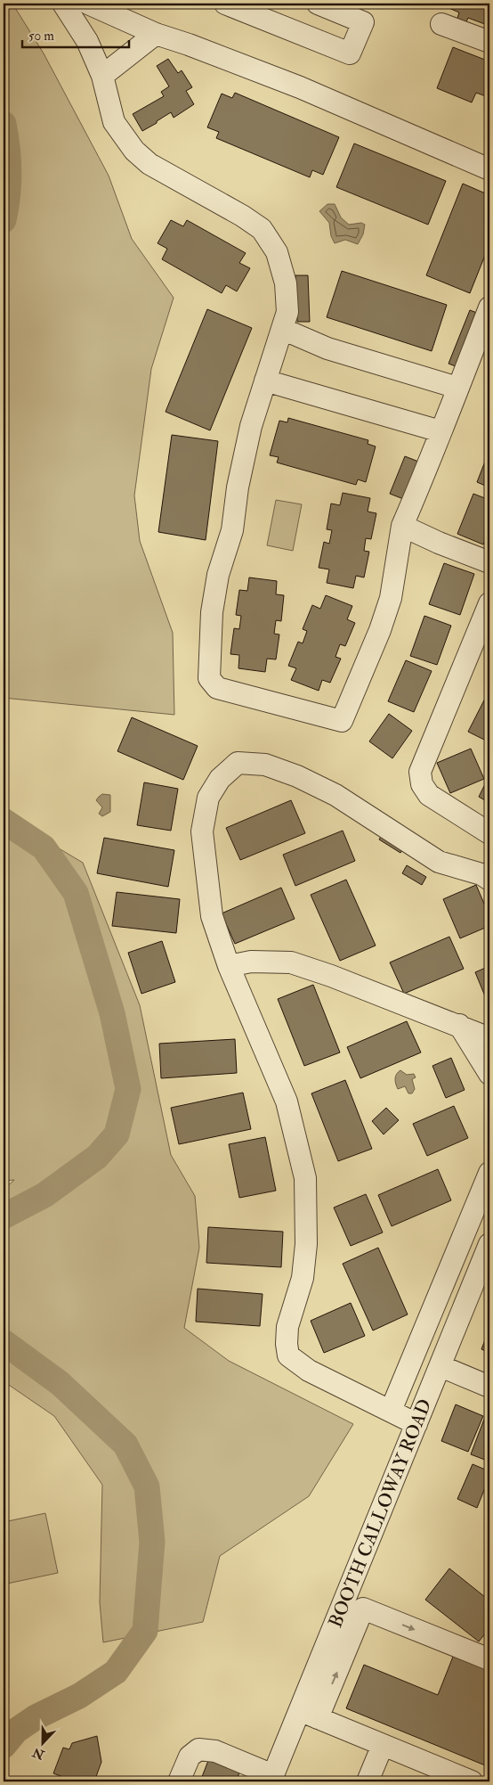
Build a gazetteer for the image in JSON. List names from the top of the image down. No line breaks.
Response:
{"streets":{"street":["BOOTH CALLOWAY ROAD"]},"scale_bar":"50 m","north":"bottom"}
